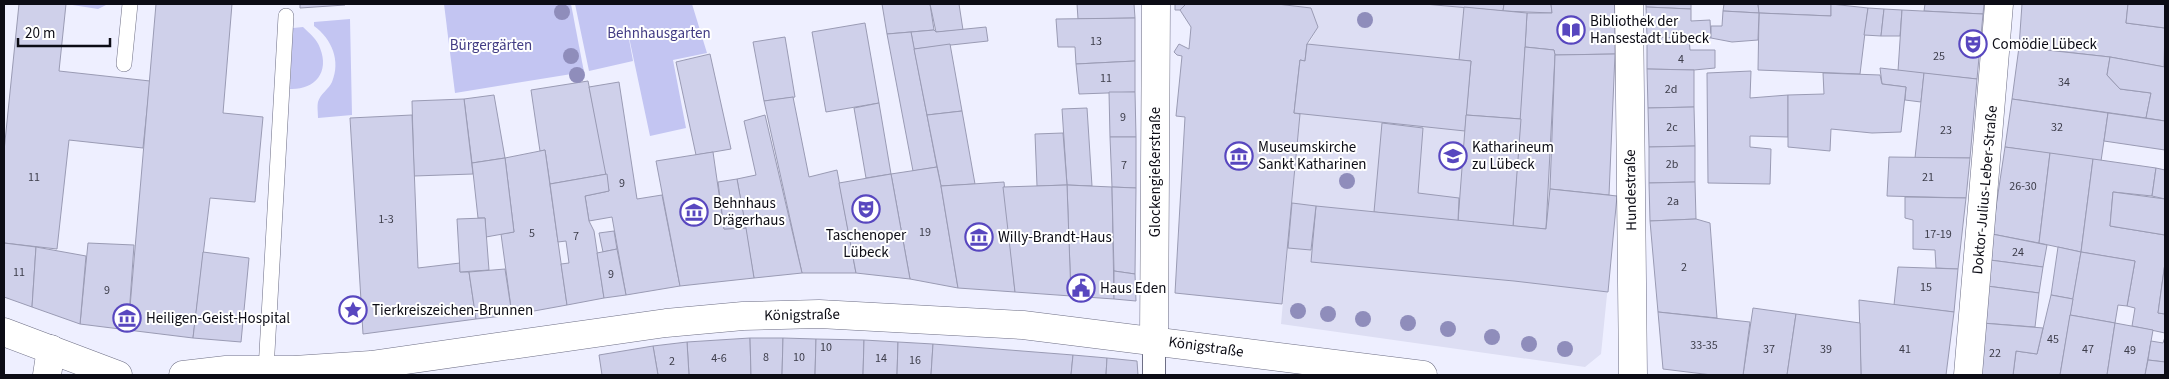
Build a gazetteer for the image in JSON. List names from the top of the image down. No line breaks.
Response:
{"streets":{"street":["Glockengießerstraße","Hundestraße","Doktor-Julius-Leber-Straße","Königstraße"]},"crossings":[["Glockengießerstraße","Königstraße"]],"parks":["Behnhausgarten","Bürgergärten"],"places":{"library":["Bibliothek der Hansestadt Lübeck"],"theatre":["Comödie Lübeck","Taschenoper Lübeck"],"museum":["Museumskirche Sankt Katharinen","Behnhaus Drägerhaus","Willy-Brandt-Haus","Heiligen-Geist-Hospital"],"school or university":["Katharineum zu Lübeck"],"public building":["Haus Eden"],"place":["Tierkreiszeichen-Brunnen"]},"house_numbers":["13","25","4","11","34","2d","9","2c","32","23","2b","7","11","21","9","26-30","2a","1-3","19","5","17-19","7","24","2","11","9","15","9","45","33-35","10","37","39","41","47","49","22","8","10","4-6","14","16","2"],"scale_bar":"20 m"}
